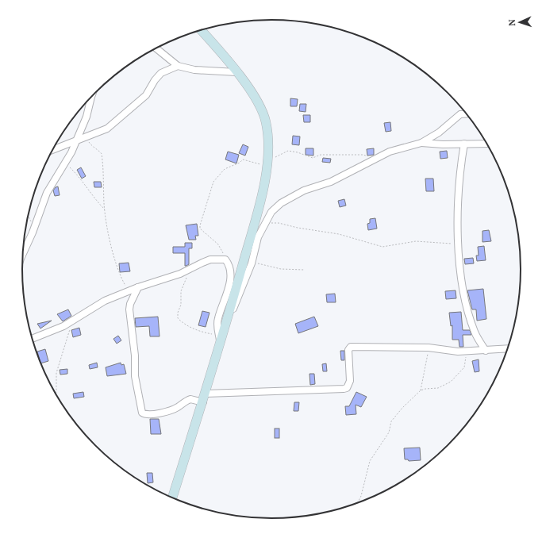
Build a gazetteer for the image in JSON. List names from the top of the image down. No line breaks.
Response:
{"north":"left"}
